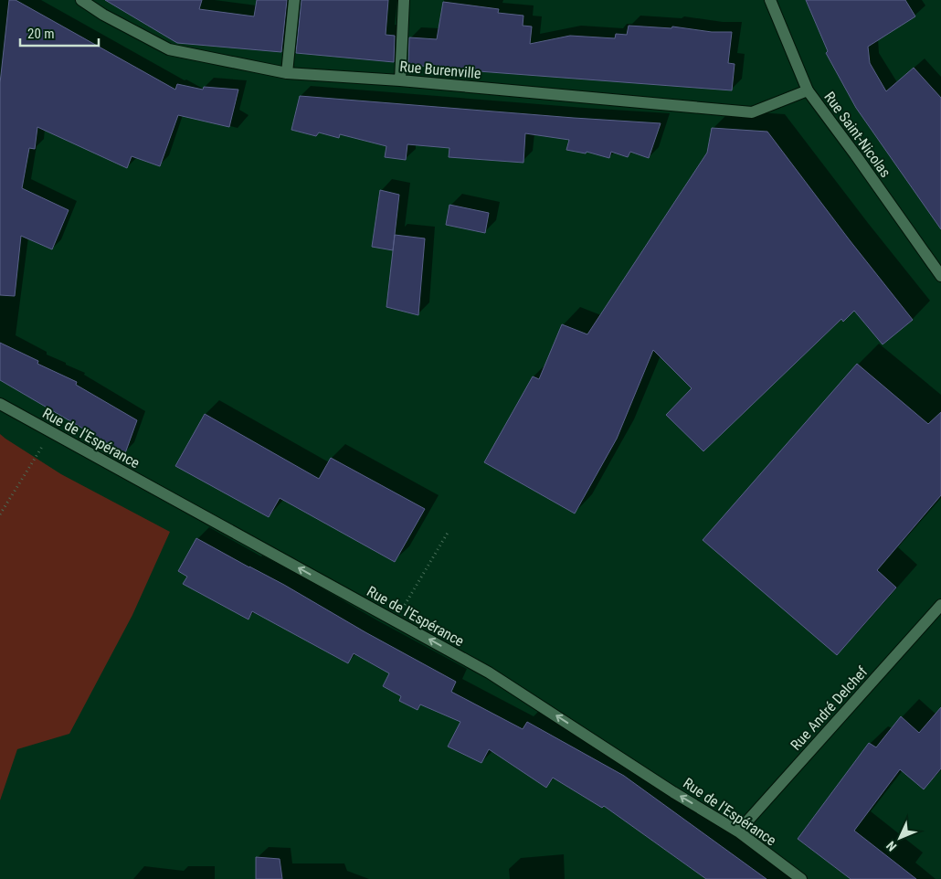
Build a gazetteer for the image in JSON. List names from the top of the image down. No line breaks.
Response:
{"streets":{"street":["Rue Burenville","Rue Saint-Nicolas","Rue de l'Espérance","Rue André Delchef"]},"crossings":[["Rue Burenville","Rue Saint-Nicolas"],["Rue de l'Espérance","Rue André Delchef"]],"one_way":["Rue de l'Espérance"],"scale_bar":"20 m","north":"bottom left"}
